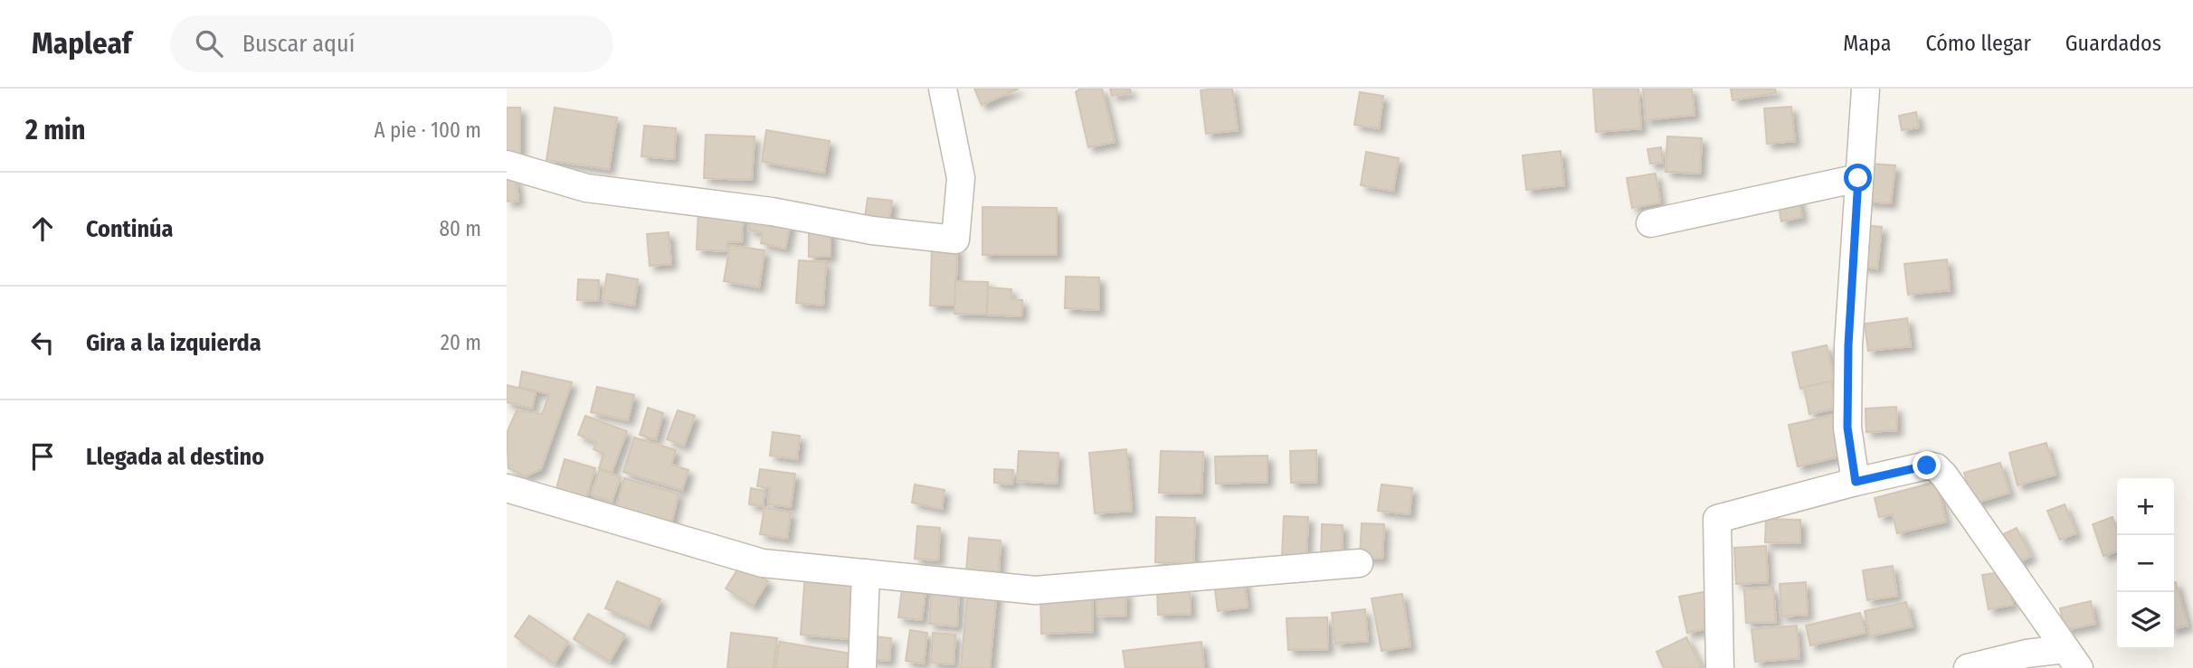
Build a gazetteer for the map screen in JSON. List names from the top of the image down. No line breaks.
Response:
{"page":{"header":"Mapleaf","search":"Buscar aquí","nav":["Mapa","Cómo llegar","Guardados"],"heading":["2 min","A pie · 100 m"],"list":[["Continúa","80 m"],["Gira a la izquierda","20 m"],"Llegada al destino"],"map_buttons":["+","−"]}}
